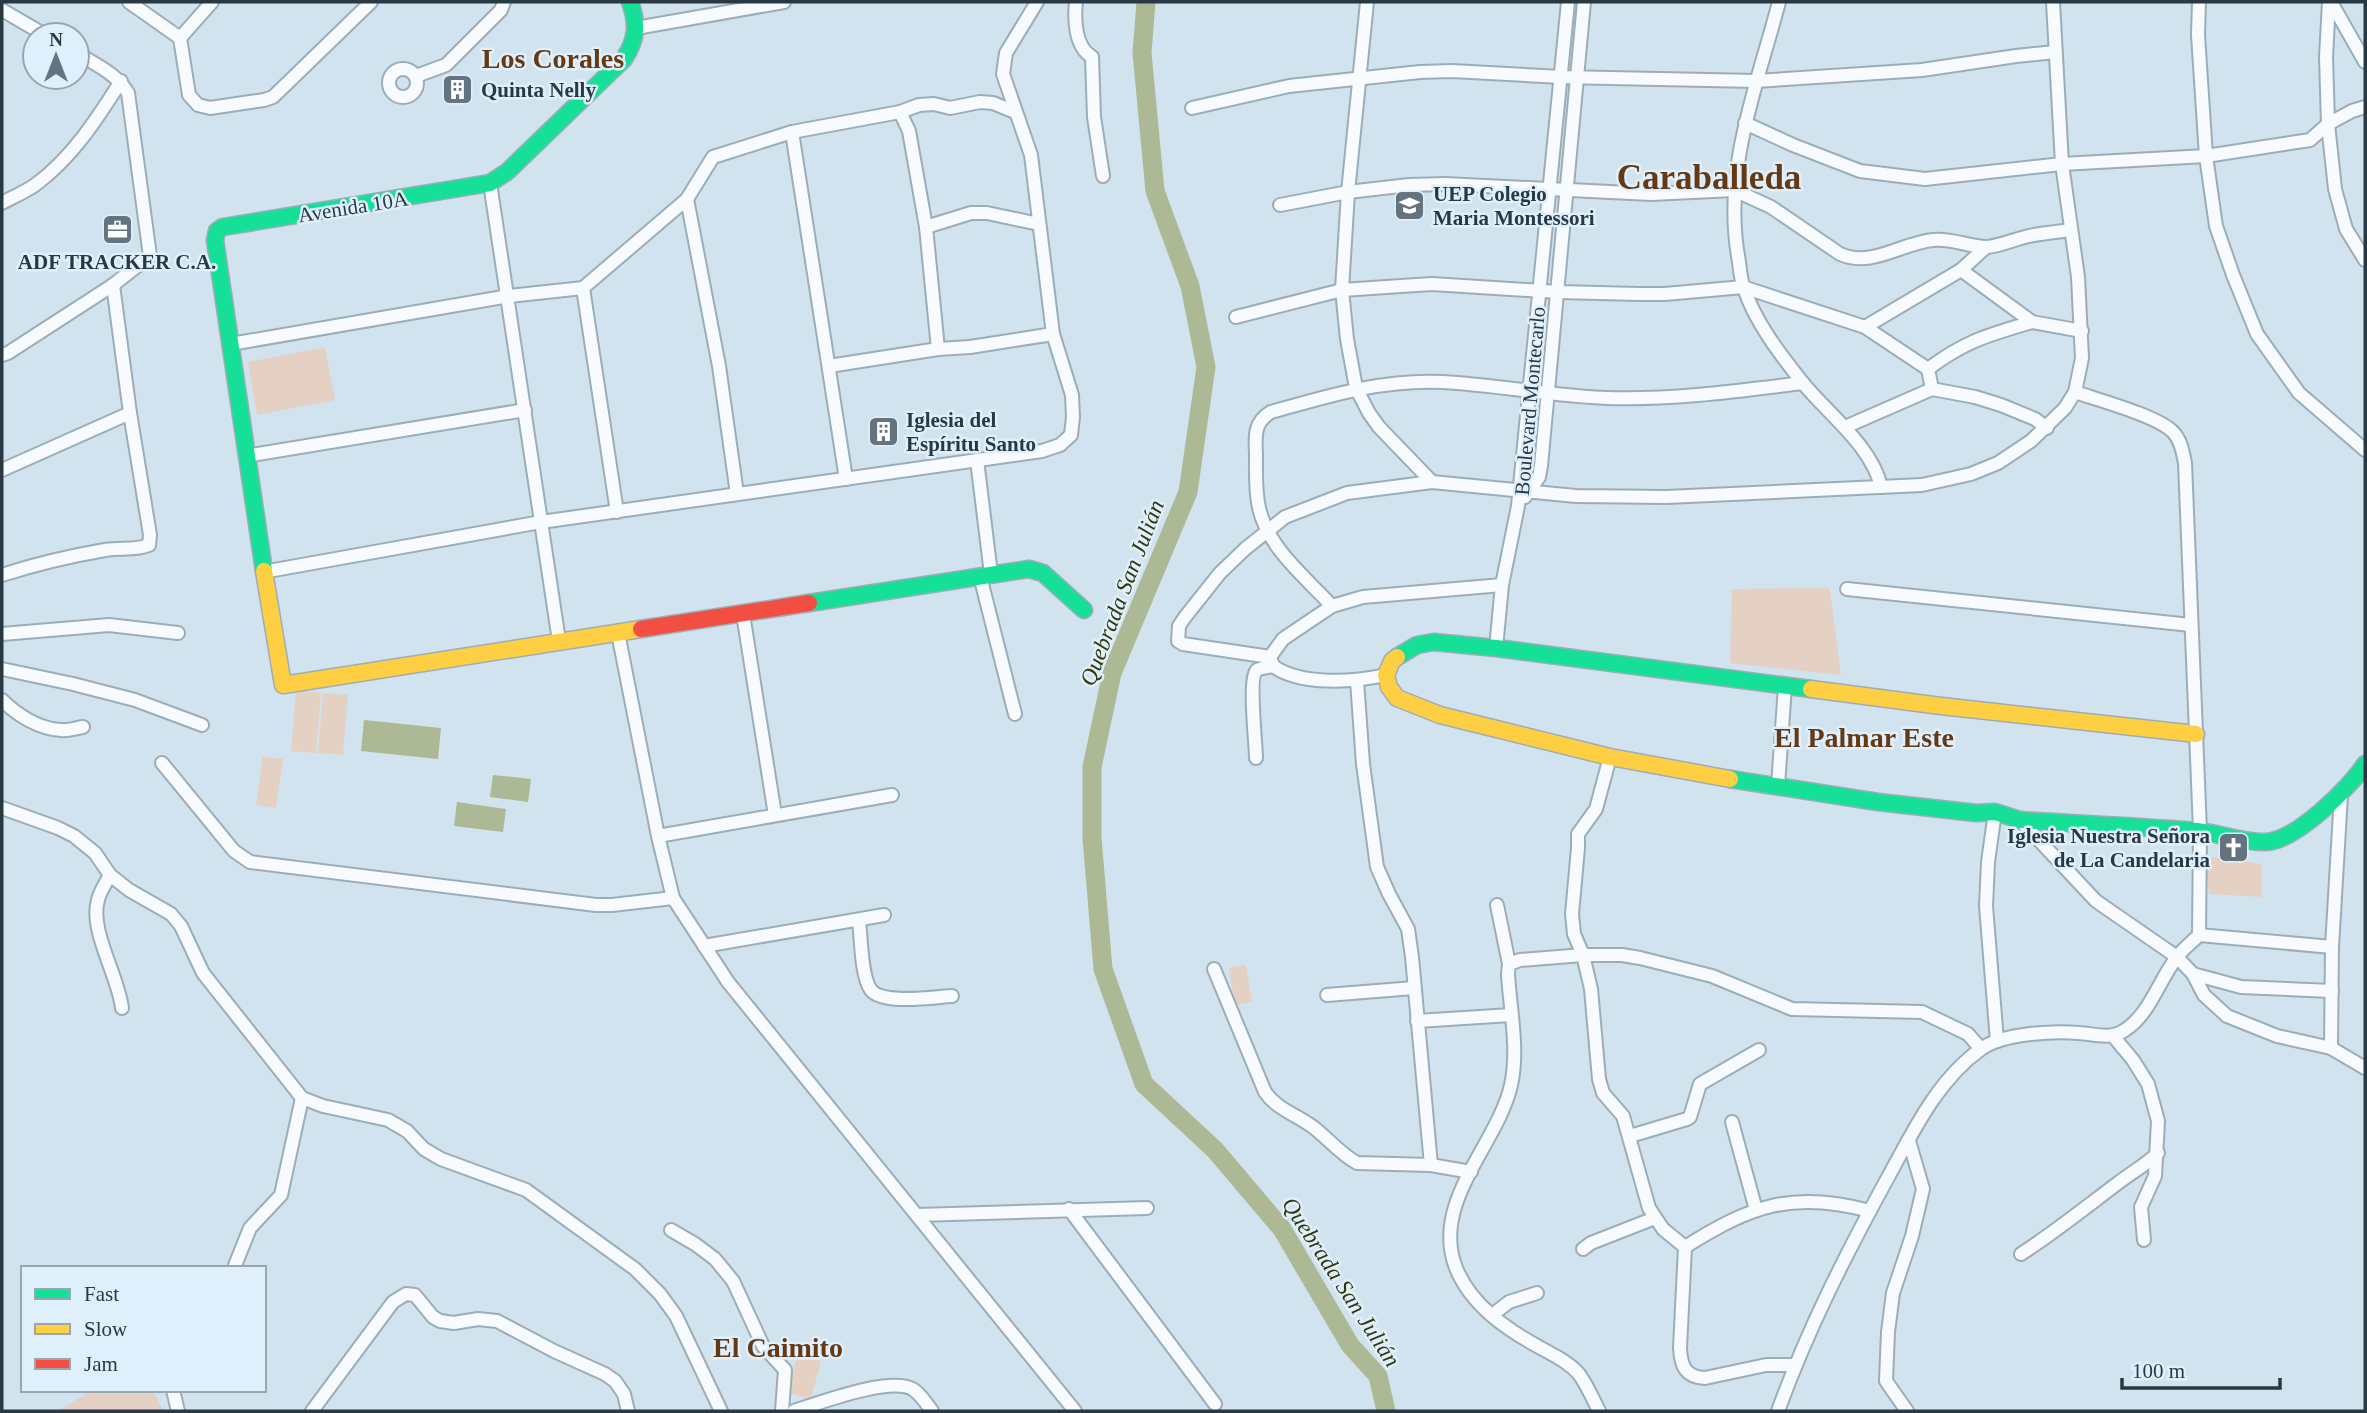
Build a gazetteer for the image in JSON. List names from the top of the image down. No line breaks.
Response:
{"streets":{"street":["Avenida 10A","Boulevard Montecarlo"]},"districts":["Los Corales","Caraballeda","El Palmar Este","El Caimito"],"water":["Quebrada San Julián"],"places":{"building":["Quinta Nelly","Iglesia del Espíritu Santo"],"school or university":["UEP Colegio Maria Montessori"],"office":["ADF TRACKER C.A."],"church":["Iglesia Nuestra Señora de La Candelaria"]},"legend":["Fast","Slow","Jam"],"scale_bar":"100 m","north":"top"}
